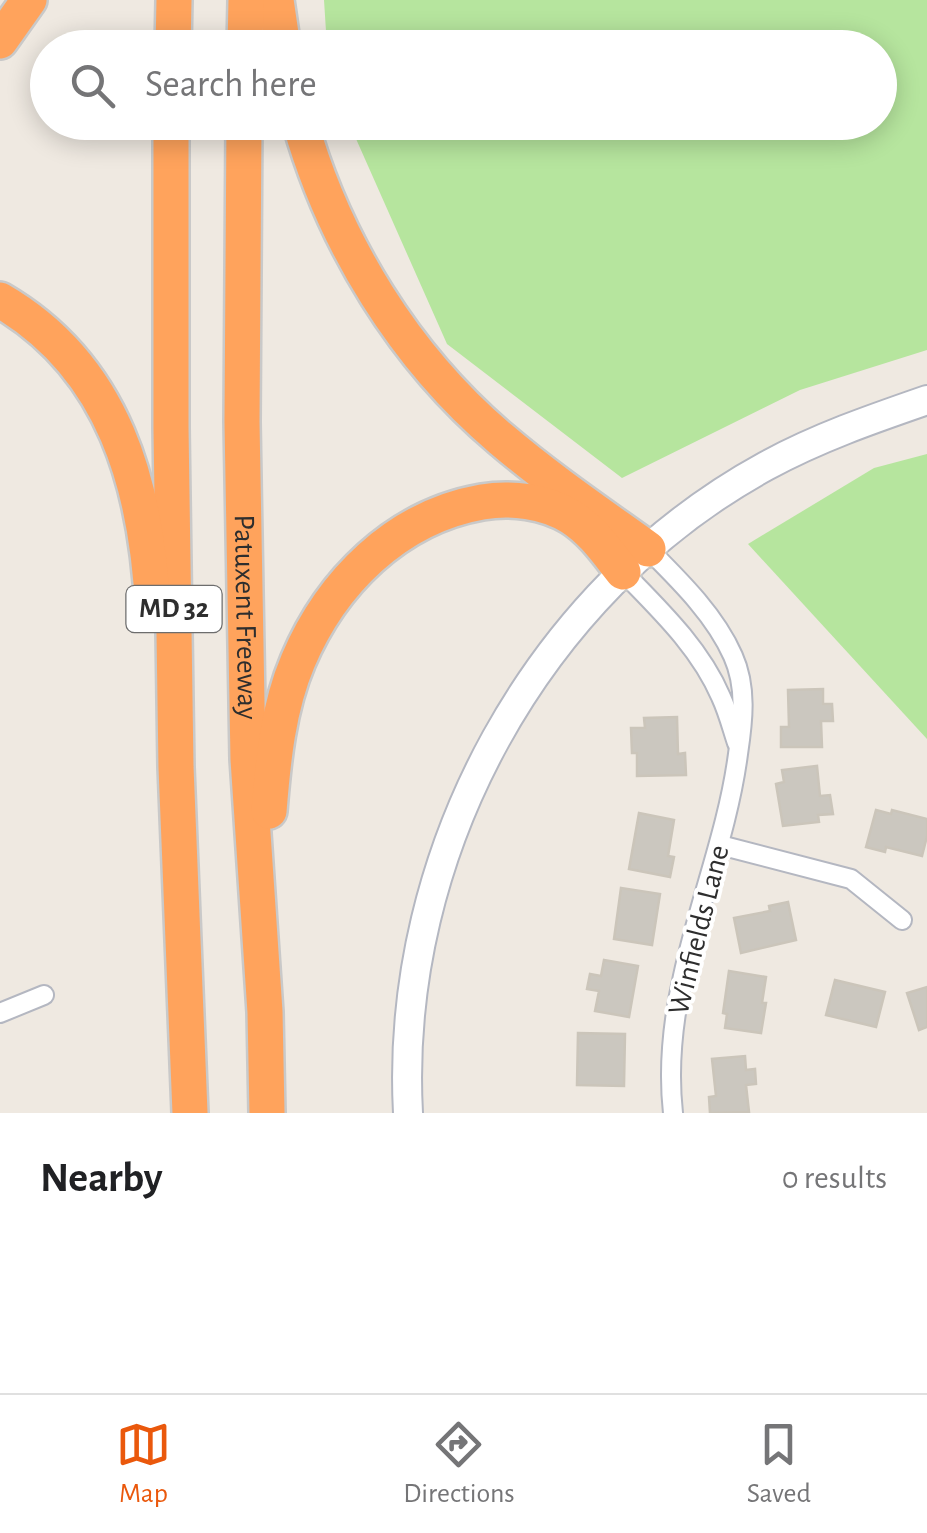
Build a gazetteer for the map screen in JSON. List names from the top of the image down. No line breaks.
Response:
{"streets":{"highway":["MD 32","Patuxent Freeway"],"street":["Winfields Lane"]},"page":{"search":"Search here","heading":["Nearby","0 results"],"nav":["Map","Directions","Saved"]}}
